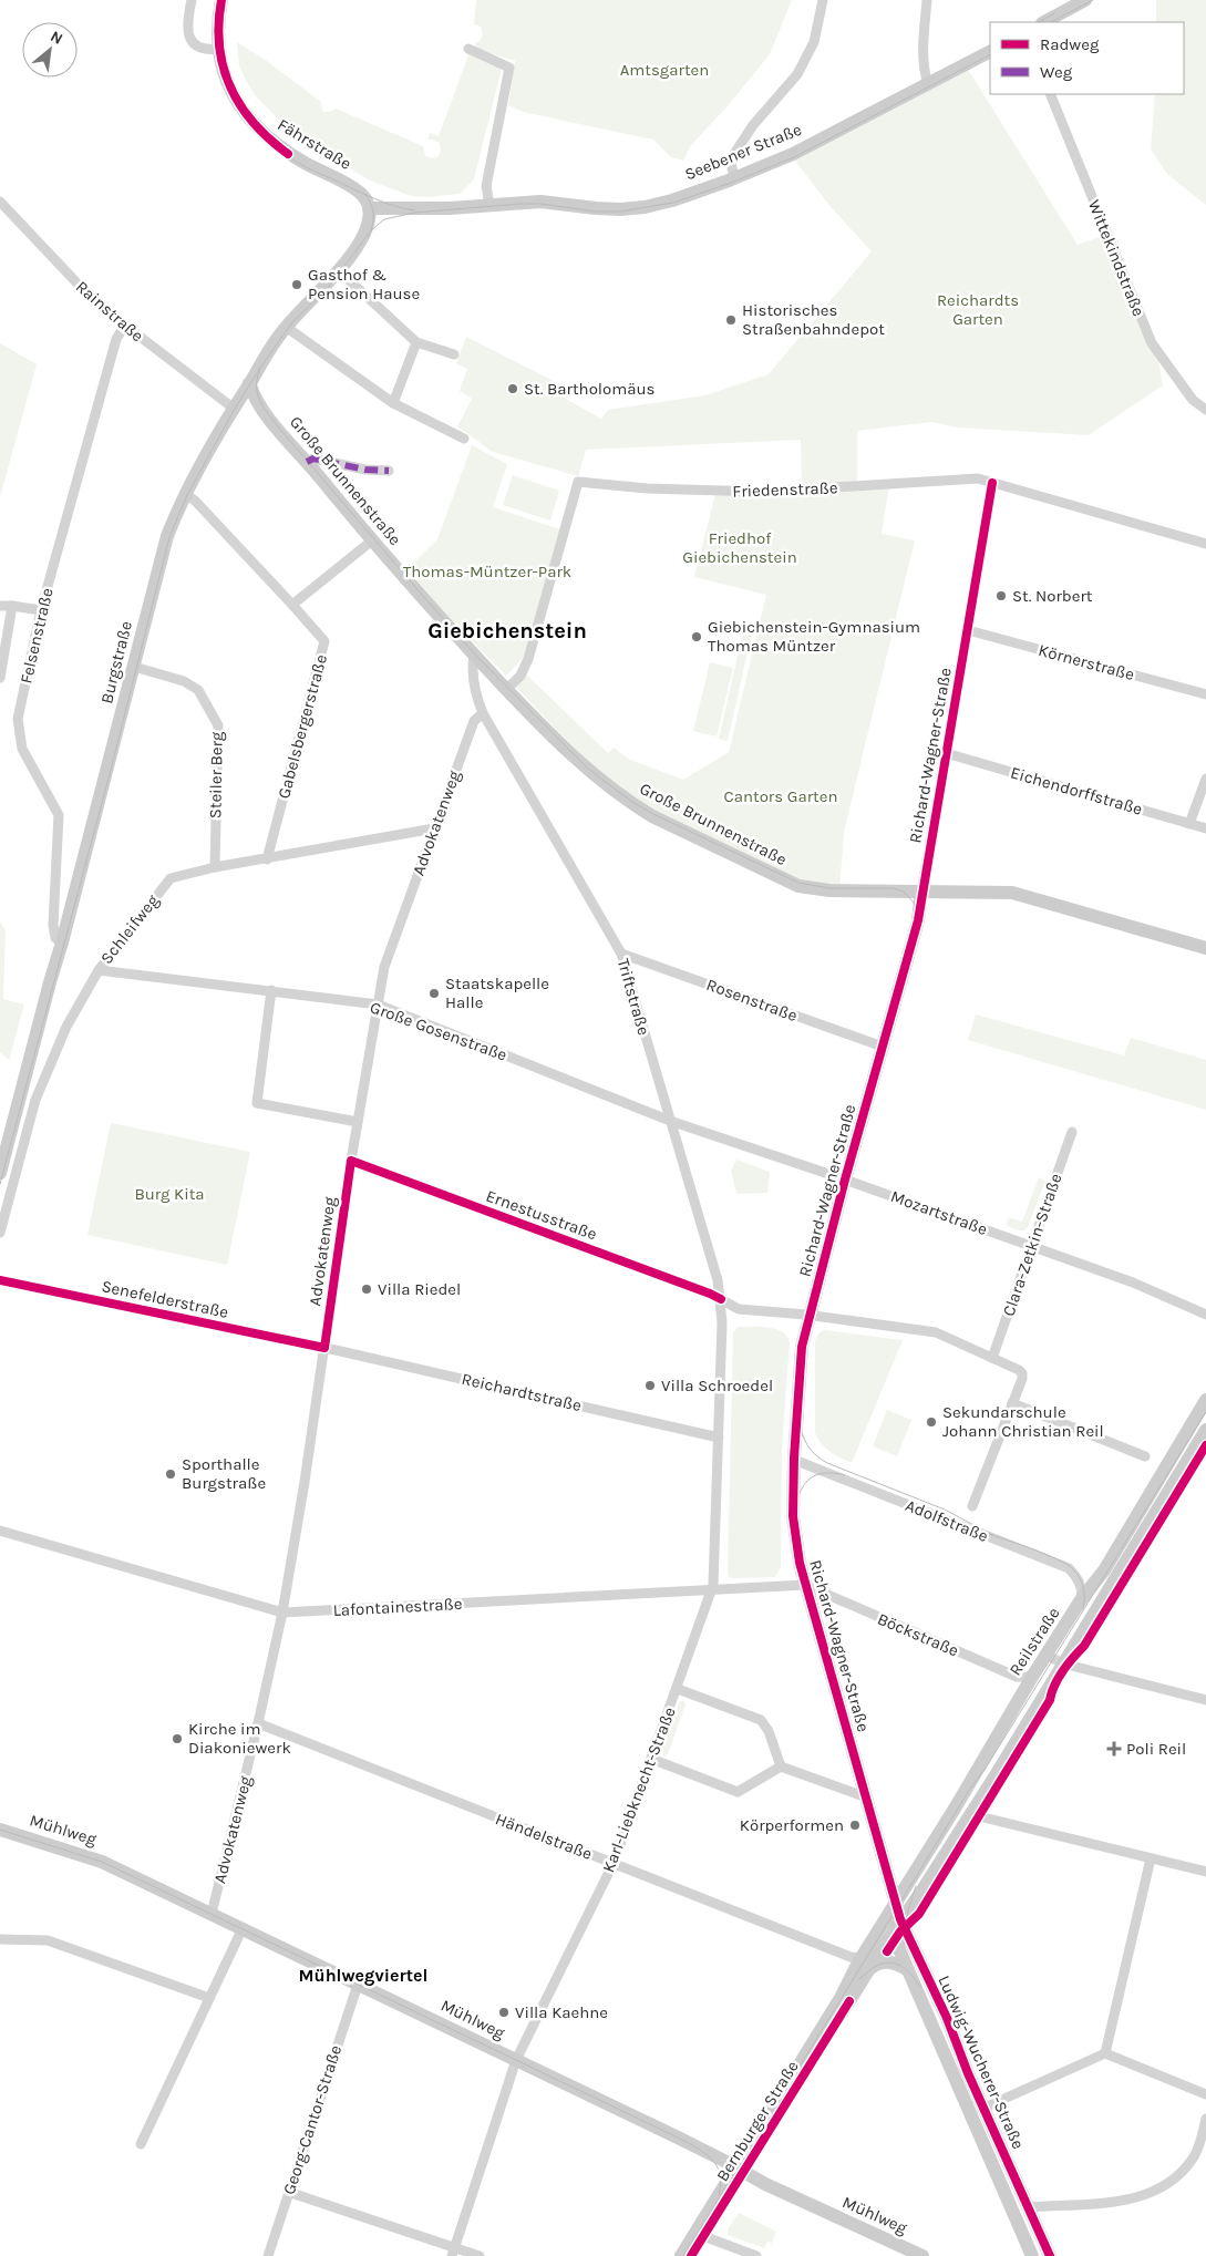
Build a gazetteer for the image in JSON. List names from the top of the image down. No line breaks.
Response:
{"streets":{"street":["Fährstraße","Seebener Straße","Wittekindstraße","Rainstraße","Große Brunnenstraße","Friedenstraße","Felsenstraße","Burgstraße","Körnerstraße","Gabelsbergerstraße","Richard-Wagner-Straße","Steiler Berg","Eichendorffstraße","Advokatenweg","Schleifweg","Triftstraße","Rosenstraße","Große Gosenstraße","Mozartstraße","Ernestusstraße","Clara-Zetkin-Straße","Senefelderstraße","Reichardtstraße","Adolfstraße","Lafontainestraße","Böckstraße","Reilstraße","Karl-Liebknecht-Straße","Mühlweg","Händelstraße","Ludwig-Wucherer-Straße","Georg-Cantor-Straße","Bernburger Straße"]},"crossings":[["Fährstraße","Seebener Straße"],["Fährstraße","Burgstraße"],["Seebener Straße","Burgstraße"],["Rainstraße","Felsenstraße"],["Rainstraße","Burgstraße"],["Große Brunnenstraße","Friedenstraße"],["Große Brunnenstraße","Burgstraße"],["Große Brunnenstraße","Richard-Wagner-Straße"],["Große Brunnenstraße","Triftstraße"],["Friedenstraße","Richard-Wagner-Straße"],["Felsenstraße","Burgstraße"],["Burgstraße","Gabelsbergerstraße"],["Burgstraße","Steiler Berg"],["Körnerstraße","Richard-Wagner-Straße"],["Gabelsbergerstraße","Schleifweg"],["Richard-Wagner-Straße","Eichendorffstraße"],["Richard-Wagner-Straße","Rosenstraße"],["Richard-Wagner-Straße","Mozartstraße"],["Richard-Wagner-Straße","Ernestusstraße"],["Richard-Wagner-Straße","Adolfstraße"],["Richard-Wagner-Straße","Lafontainestraße"],["Richard-Wagner-Straße","Böckstraße"],["Richard-Wagner-Straße","Reilstraße"],["Richard-Wagner-Straße","Ludwig-Wucherer-Straße"],["Richard-Wagner-Straße","Bernburger Straße"],["Steiler Berg","Schleifweg"],["Advokatenweg","Schleifweg"],["Advokatenweg","Triftstraße"],["Advokatenweg","Große Gosenstraße"],["Advokatenweg","Ernestusstraße"],["Advokatenweg","Senefelderstraße"],["Advokatenweg","Reichardtstraße"],["Advokatenweg","Lafontainestraße"],["Advokatenweg","Mühlweg"],["Advokatenweg","Händelstraße"],["Schleifweg","Große Gosenstraße"],["Triftstraße","Rosenstraße"],["Triftstraße","Große Gosenstraße"],["Triftstraße","Mozartstraße"],["Triftstraße","Ernestusstraße"],["Triftstraße","Karl-Liebknecht-Straße"],["Große Gosenstraße","Mozartstraße"],["Mozartstraße","Clara-Zetkin-Straße"],["Ernestusstraße","Clara-Zetkin-Straße"],["Ernestusstraße","Karl-Liebknecht-Straße"],["Senefelderstraße","Reichardtstraße"],["Reichardtstraße","Karl-Liebknecht-Straße"],["Adolfstraße","Reilstraße"],["Lafontainestraße","Böckstraße"],["Lafontainestraße","Karl-Liebknecht-Straße"],["Böckstraße","Reilstraße"],["Reilstraße","Ludwig-Wucherer-Straße"],["Reilstraße","Bernburger Straße"],["Karl-Liebknecht-Straße","Mühlweg"],["Karl-Liebknecht-Straße","Händelstraße"],["Mühlweg","Georg-Cantor-Straße"],["Mühlweg","Bernburger Straße"],["Händelstraße","Bernburger Straße"],["Ludwig-Wucherer-Straße","Bernburger Straße"]],"districts":["Giebichenstein","Mühlwegviertel"],"parks":["Amtsgarten","Reichardts Garten","Friedhof Giebichenstein","Thomas-Müntzer-Park","Cantors Garten","Burg Kita"],"places":{"other":["Gasthof & Pension Hause","Historisches Straßenbahndepot","St. Bartholomäus","St. Norbert","Giebichenstein-Gymnasium Thomas Müntzer","Staatskapelle Halle","Villa Riedel","Villa Schroedel","Sekundarschule Johann Christian Reil","Sporthalle Burgstraße","Kirche im Diakoniewerk","Körperformen","Villa Kaehne"],"health":["Poli Reil"]},"legend":["Radweg","Weg"],"north":"top right"}
